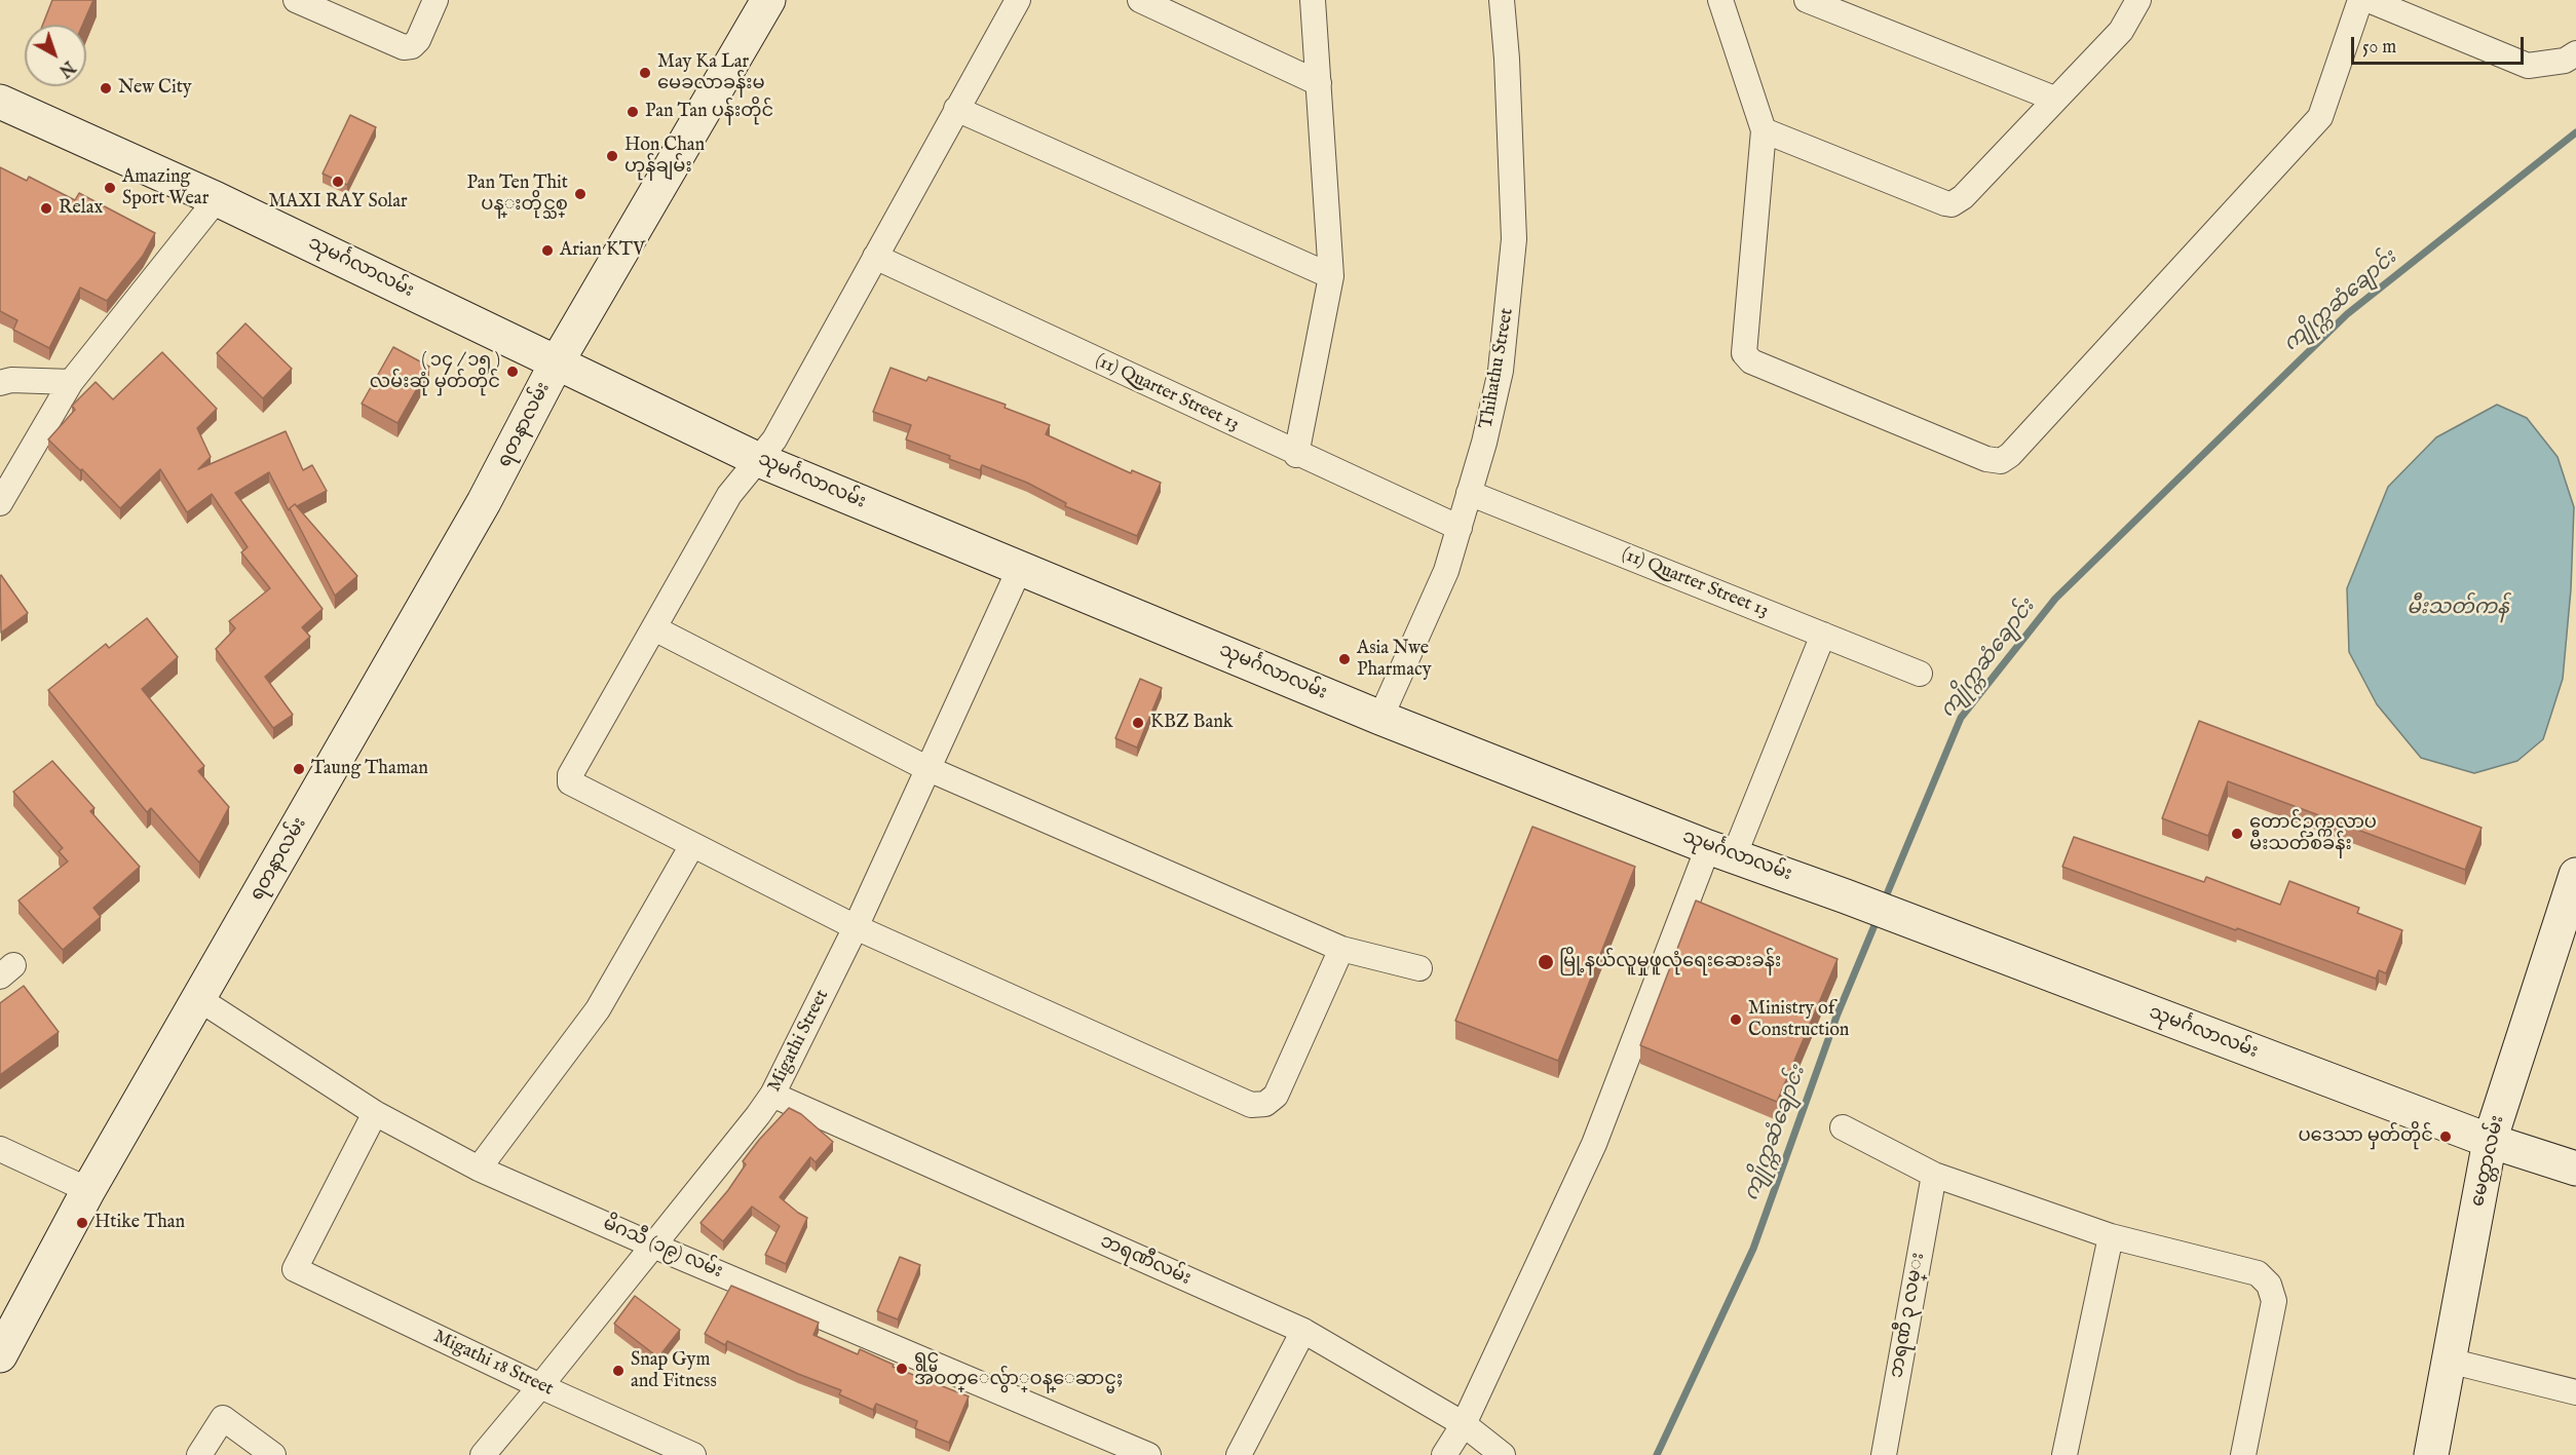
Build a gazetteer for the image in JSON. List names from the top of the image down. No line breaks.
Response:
{"streets":{"main road":["သုမင်္ဂလာလမ်း","ရတနာလမ်း","မေတ္တာလမ်း"],"street":["Thihathu Street","(11) Quarter Street 13","Migathi Street","မိဂသီ (၁၉) လမ်း","ဘရဏီလမ်း","ဘရဏီ ၃ လမ္း","Migathi 18 Street"]},"crossings":[["သုမင်္ဂလာလမ်း","Thihathu Street"],["သုမင်္ဂလာလမ်း","ရတနာလမ်း"],["သုမင်္ဂလာလမ်း","Migathi Street"],["သုမင်္ဂလာလမ်း","မေတ္တာလမ်း"],["Thihathu Street","(11) Quarter Street 13"],["ရတနာလမ်း","မိဂသီ (၁၉) လမ်း"],["Migathi Street","မိဂသီ (၁၉) လမ်း"],["Migathi Street","ဘရဏီလမ်း"],["Migathi Street","Migathi 18 Street"],["မိဂသီ (၁၉) လမ်း","Migathi 18 Street"]],"water":["ကျိုက္ကဆံချောင်း","မီးသတ်ကန်"],"places":["May Ka Lar မေခလာခန်းမ","New City","Pan Tan ပန်းတိုင်","Hon Chan ဟုန်ချမ်း","MAXI RAY Solar","Amazing Sport Wear","Pan Ten Thit ပန္းတိုင္သစ္","Relax","Arian KTV","( ၁၄ / ၁၅ ) လမ်းဆုံ မှတ်တိုင်","Asia Nwe Pharmacy","KBZ Bank","Taung Thaman","တောင်ဥက္ကလာပ မီးသတ်စခန်း","မြို့နယ်လူမှုဖူလုံရေးဆေးခန်း","Ministry of Construction","ပဒေသာ မှတ်တိုင်","Htike Than","ရွင္မ အဝတ္ေလွ်ာ္ဝန္ေဆာင္မႈ","Snap Gym and Fitness"],"scale_bar":"50 m","north":"bottom right"}
